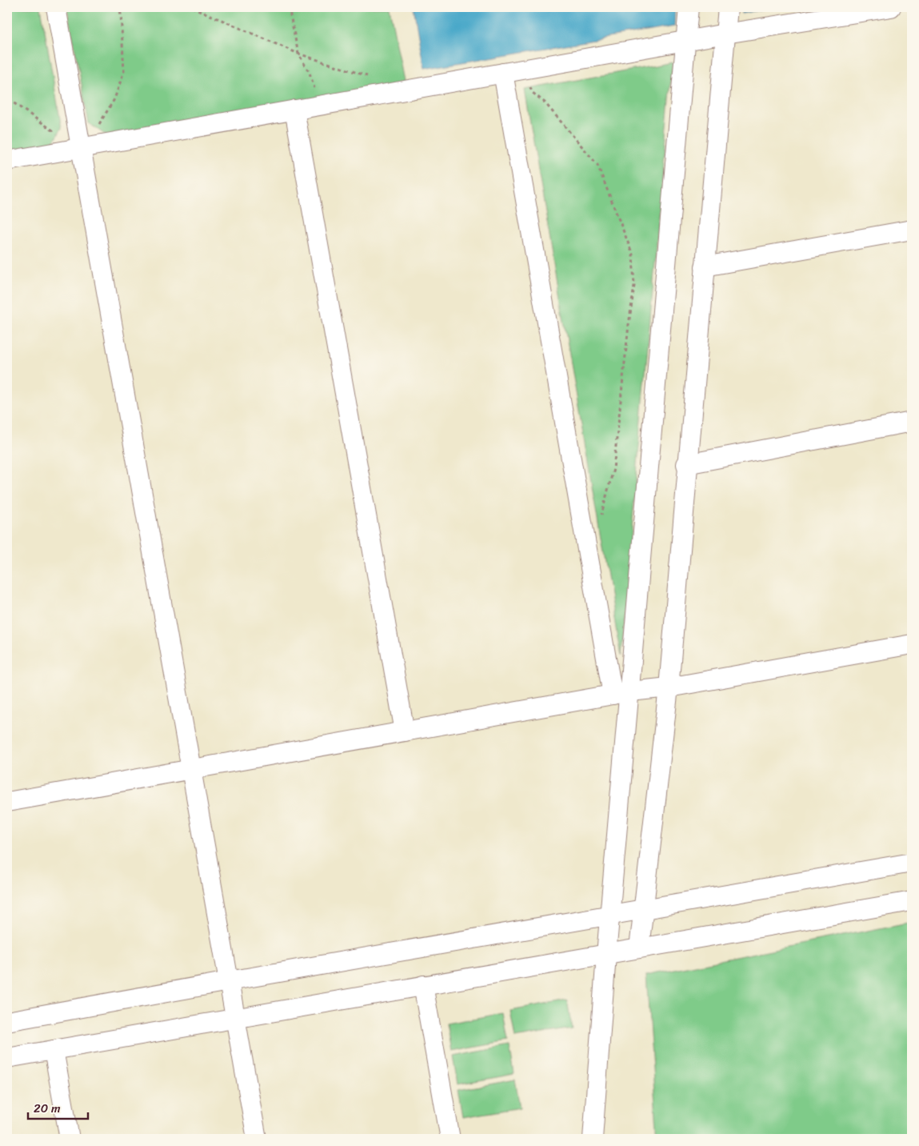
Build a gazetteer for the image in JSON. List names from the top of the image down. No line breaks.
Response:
{"scale_bar":"20 m"}
